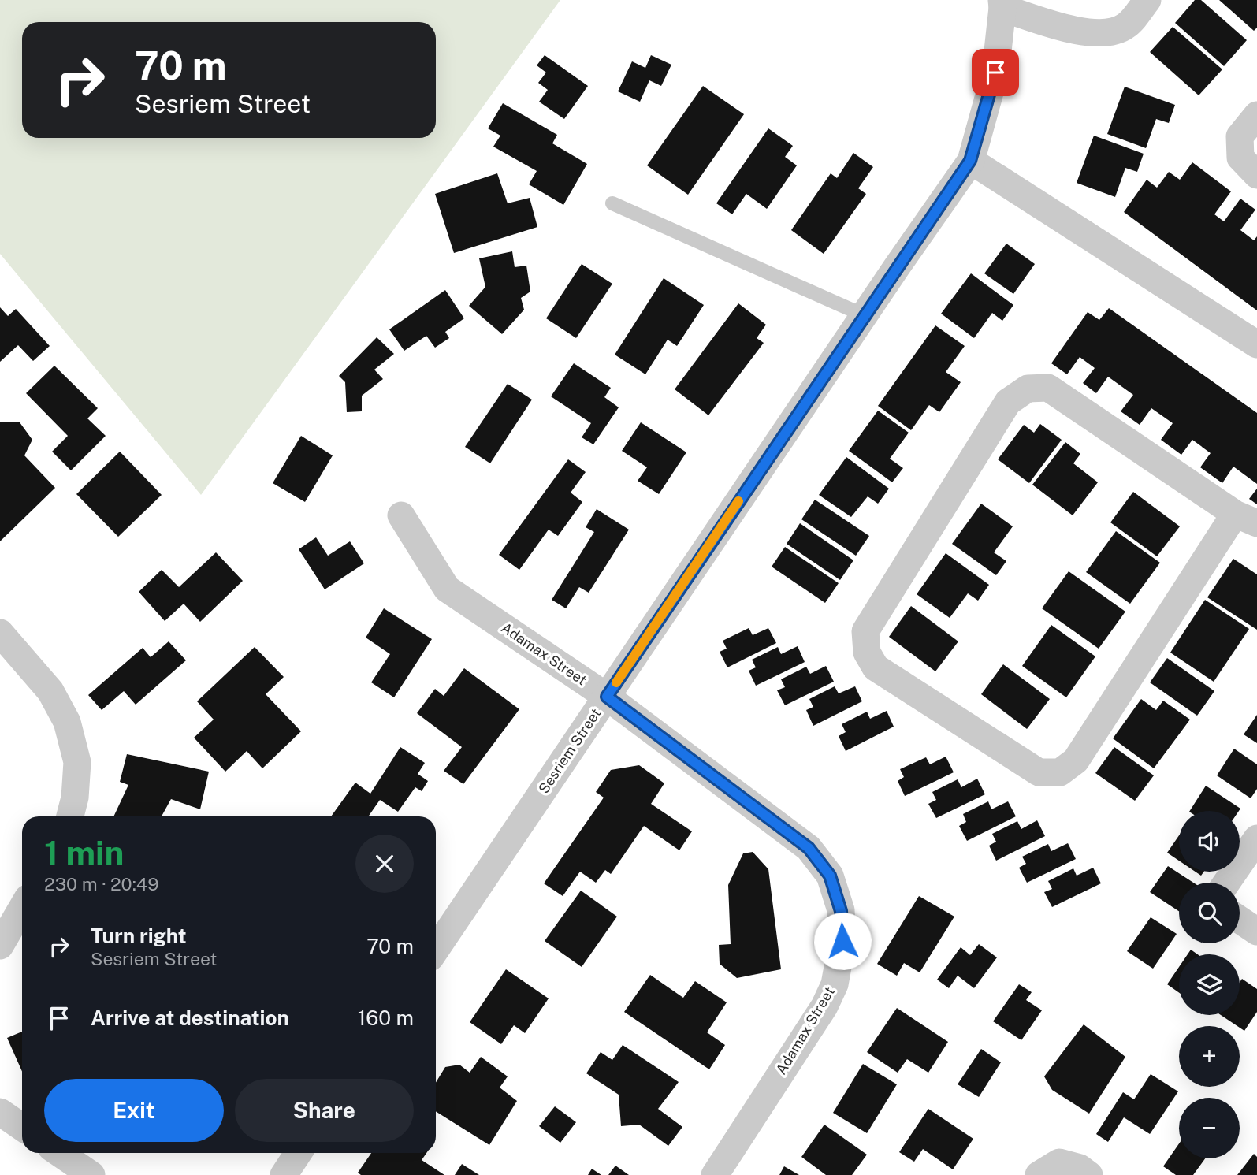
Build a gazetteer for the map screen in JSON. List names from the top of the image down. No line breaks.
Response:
{"streets":{"street":["Adamax Street","Sesriem Street"]},"crossings":[["Adamax Street","Sesriem Street"]],"page":{"turn":["70 m","Sesriem Street"],"map_buttons":["+","−"],"heading":["1 min","230 m · 20:49"],"list":[{"name":"Turn right","note":"Sesriem Street","value":"70 m"},{"name":"Arrive at destination","value":"160 m"}],"buttons":["Exit","Share"]}}
